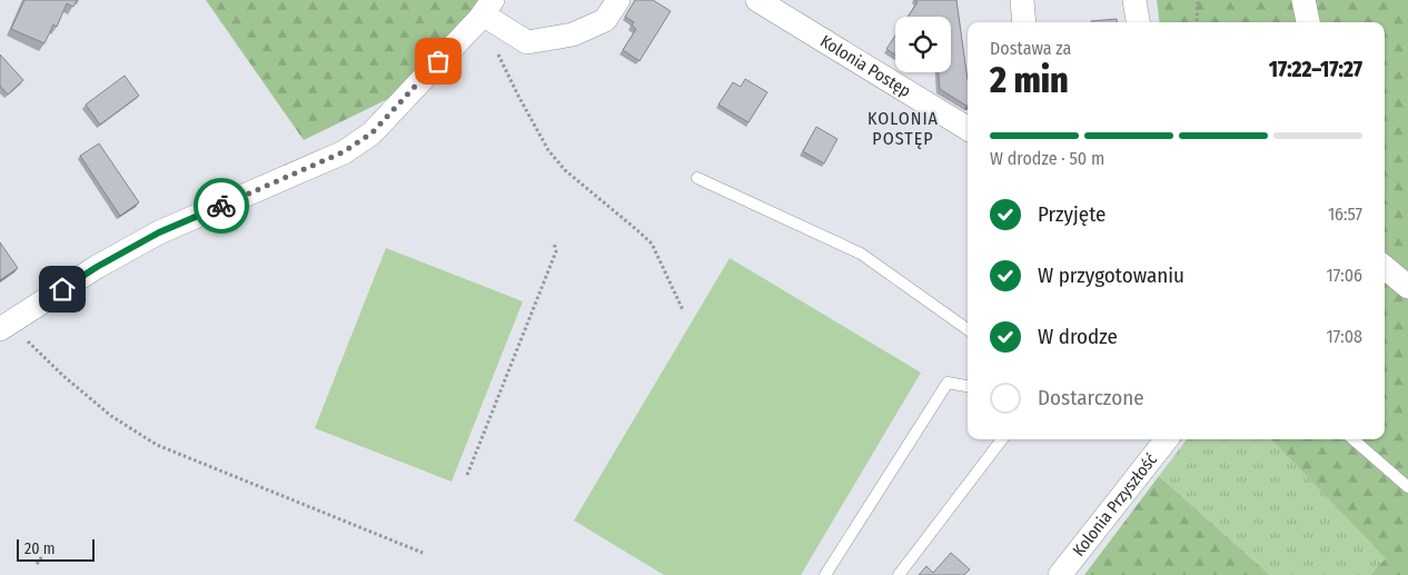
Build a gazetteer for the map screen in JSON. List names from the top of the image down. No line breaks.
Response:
{"streets":{"street":["Kolonia Postęp","Kolonia Przyszłość"]},"districts":["KOLONIA POSTĘP"],"scale_bar":"20 m","page":{"heading":["2 min","Dostawa za","17:22–17:27"],"bar":"W drodze · 50 m","list":[["Przyjęte","16:57"],["W przygotowaniu","17:06"],["W drodze","17:08"],"Dostarczone"],"scale":"20 m"}}
